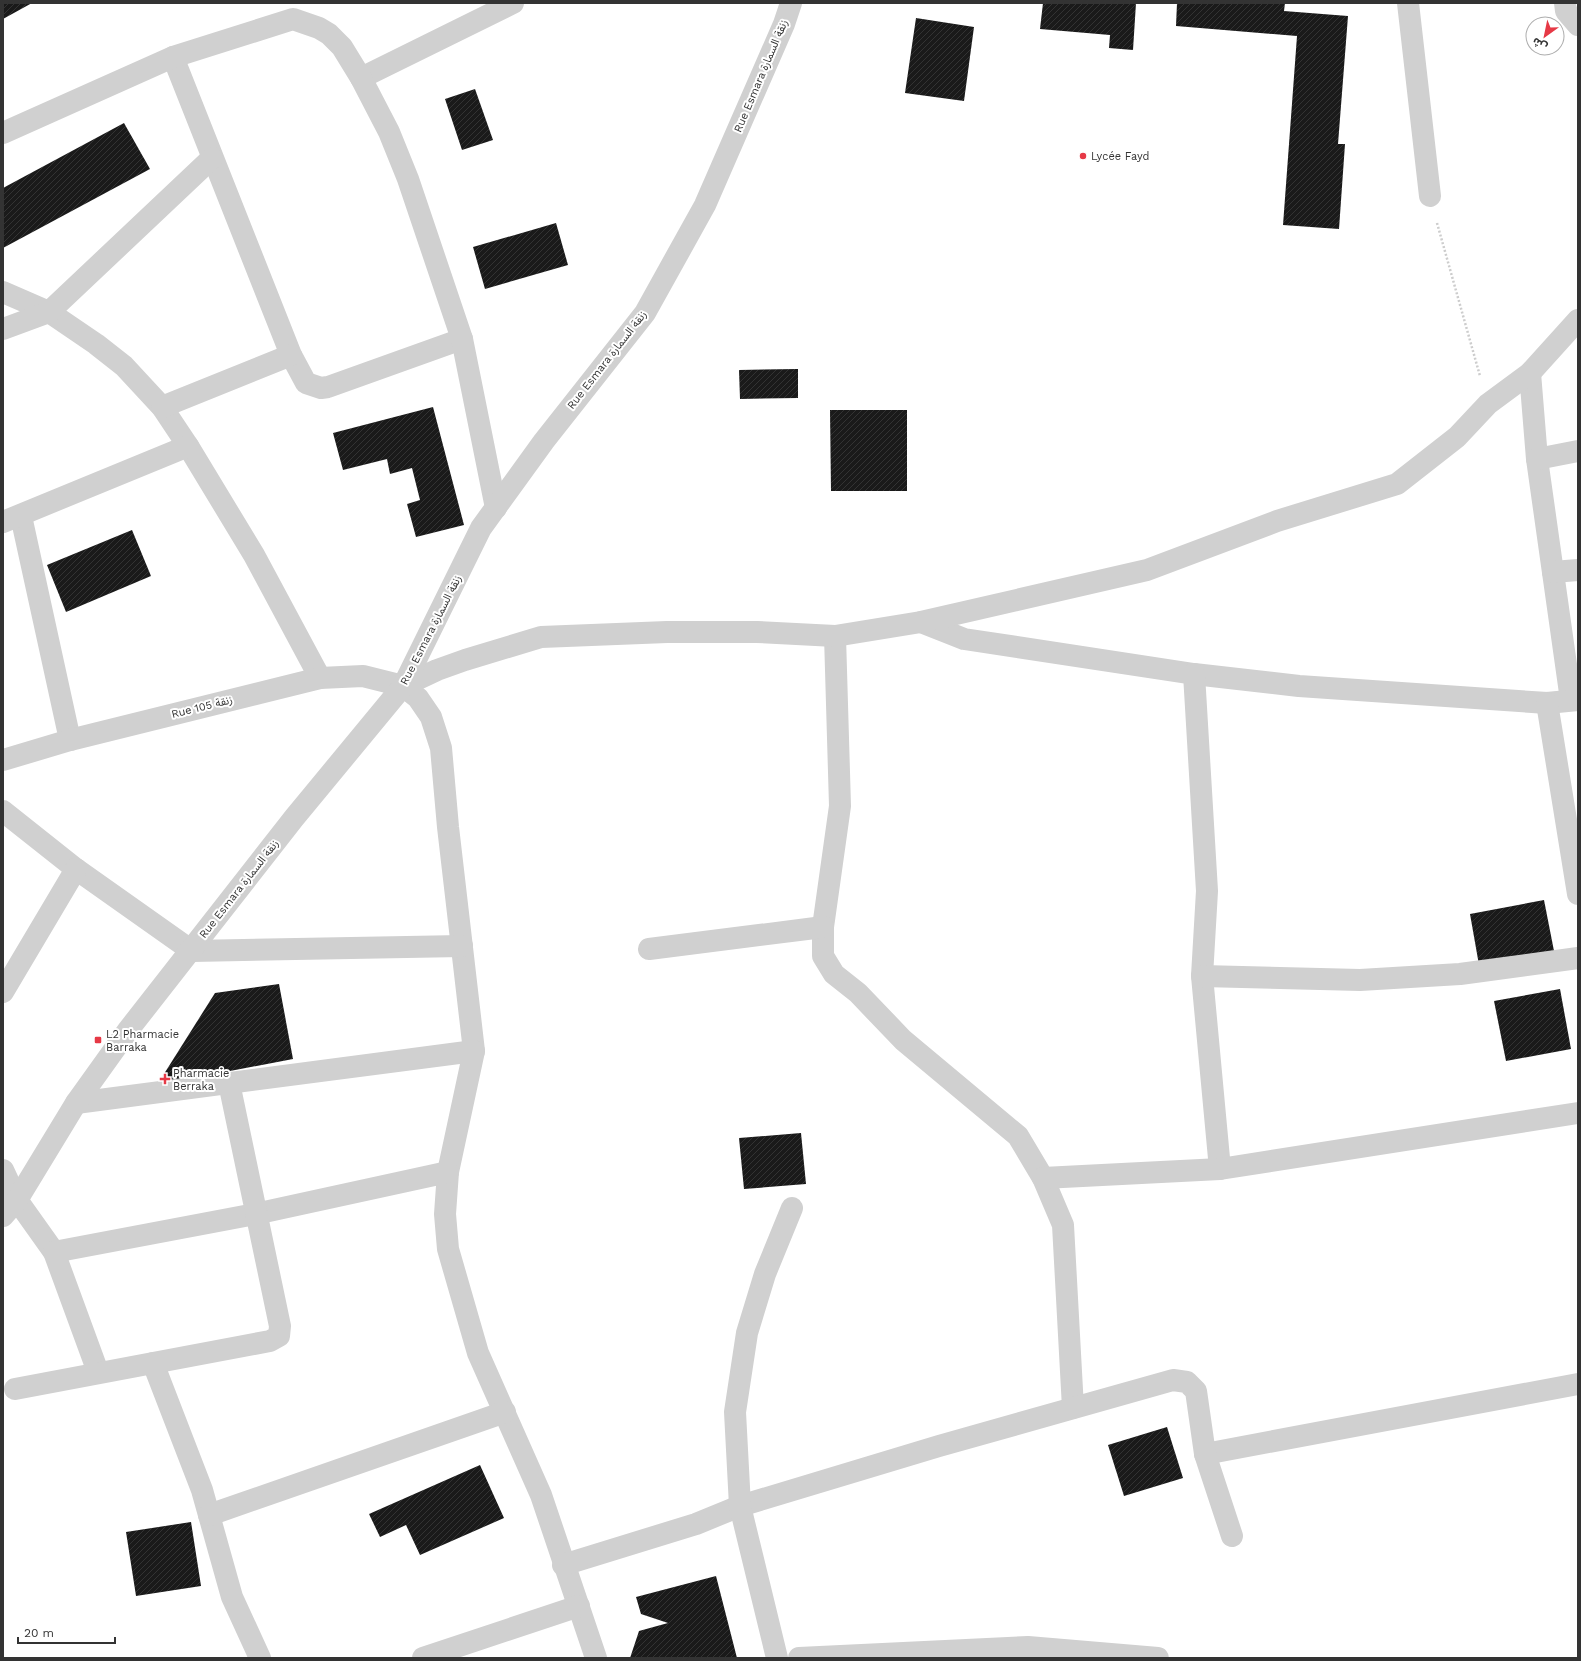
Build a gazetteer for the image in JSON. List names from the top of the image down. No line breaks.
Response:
{"streets":{"street":["Rue Esmara زنقة السمارة","Rue 105 زنقة"]},"crossings":[["Rue Esmara زنقة السمارة","Rue 105 زنقة"]],"places":{"other":["Lycée Fayd"],"transit":["L2 Pharmacie Barraka"],"health":["Pharmacie Berraka"]},"scale_bar":"20 m","north":"bottom left"}
